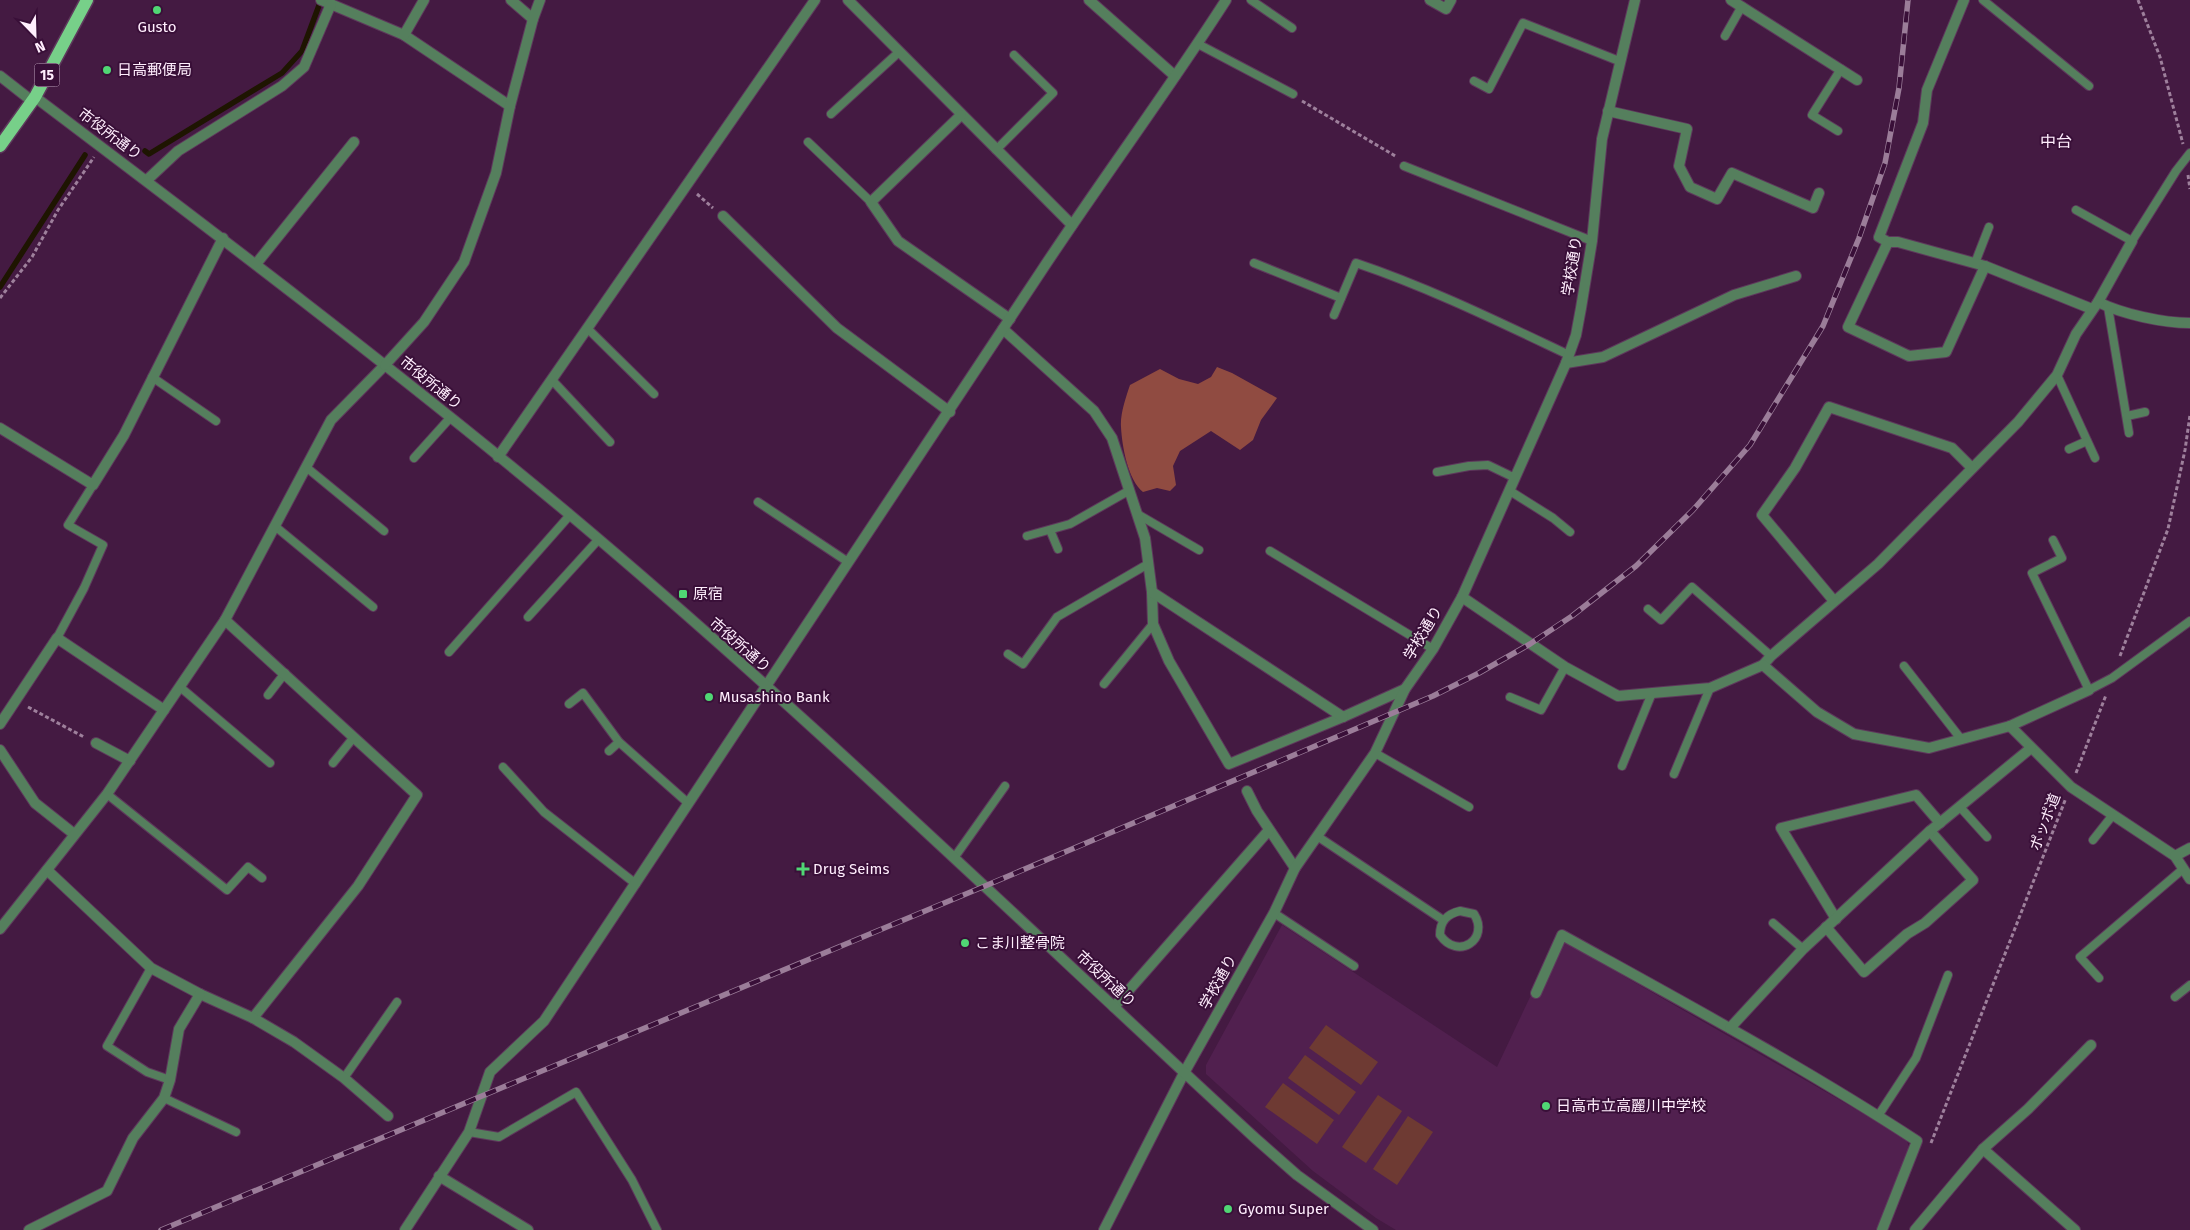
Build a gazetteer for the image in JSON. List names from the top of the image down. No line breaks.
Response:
{"streets":{"main road":["15"],"street":["市役所通り","学校通り"],"path":["ポッポ道"]},"crossings":[["15","市役所通り"],["市役所通り","学校通り"]],"districts":["中台"],"places":{"other":["Gusto","日高郵便局","Musashino Bank","こま川整骨院","日高市立高麗川中学校","Gyomu Super"],"transit":["原宿"],"health":["Drug Seims"]},"north":"bottom right"}
